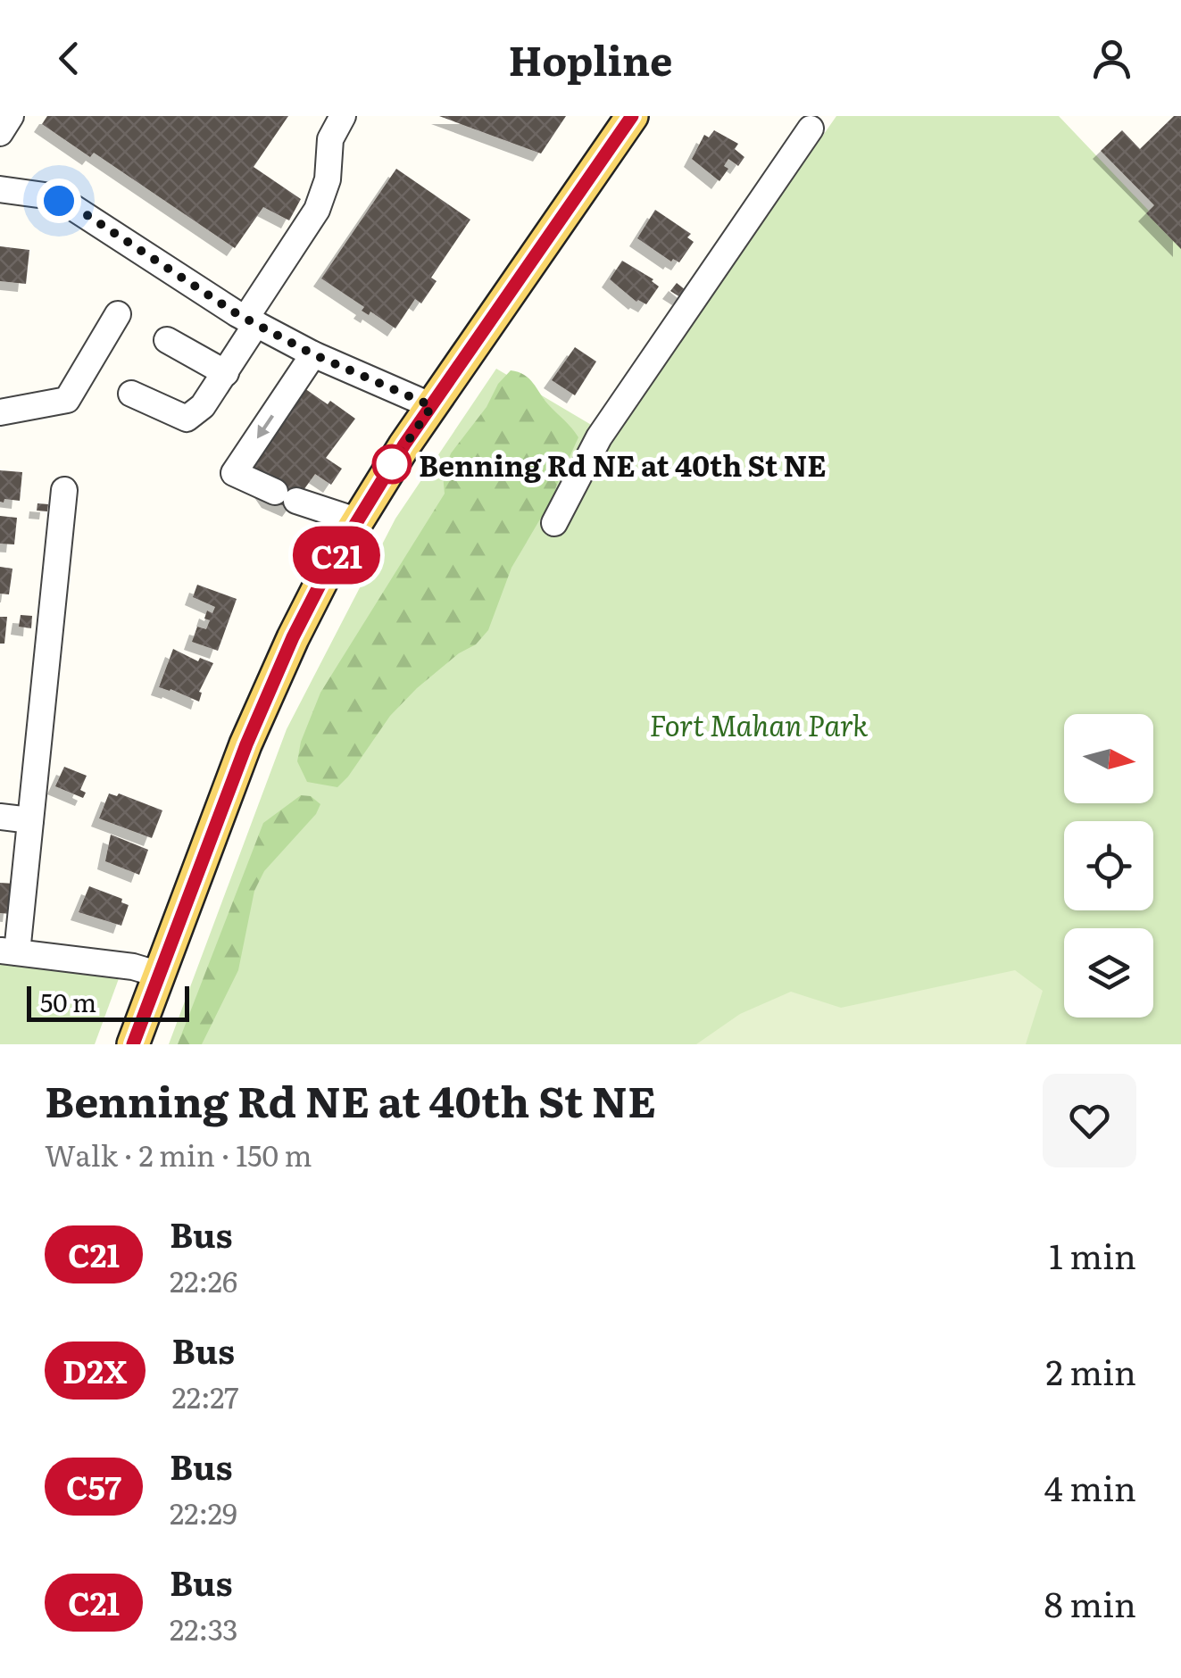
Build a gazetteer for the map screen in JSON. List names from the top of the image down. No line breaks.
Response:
{"parks":["Fort Mahan Park"],"places":["Benning Rd NE at 40th St NE"],"lines":["bus line C21"],"scale_bar":"50 m","north":"right","page":{"header":"Hopline","on_map":"C21","scale":"50 m","heading":["Benning Rd NE at 40th St NE","Walk · 2 min · 150 m"],"list":[{"mark":"C21","name":"Bus","note":"22:26","value":"1 min"},{"mark":"D2X","name":"Bus","note":"22:27","value":"2 min"},{"mark":"C57","name":"Bus","note":"22:29","value":"4 min"},{"mark":"C21","name":"Bus","note":"22:33","value":"8 min"}]}}
